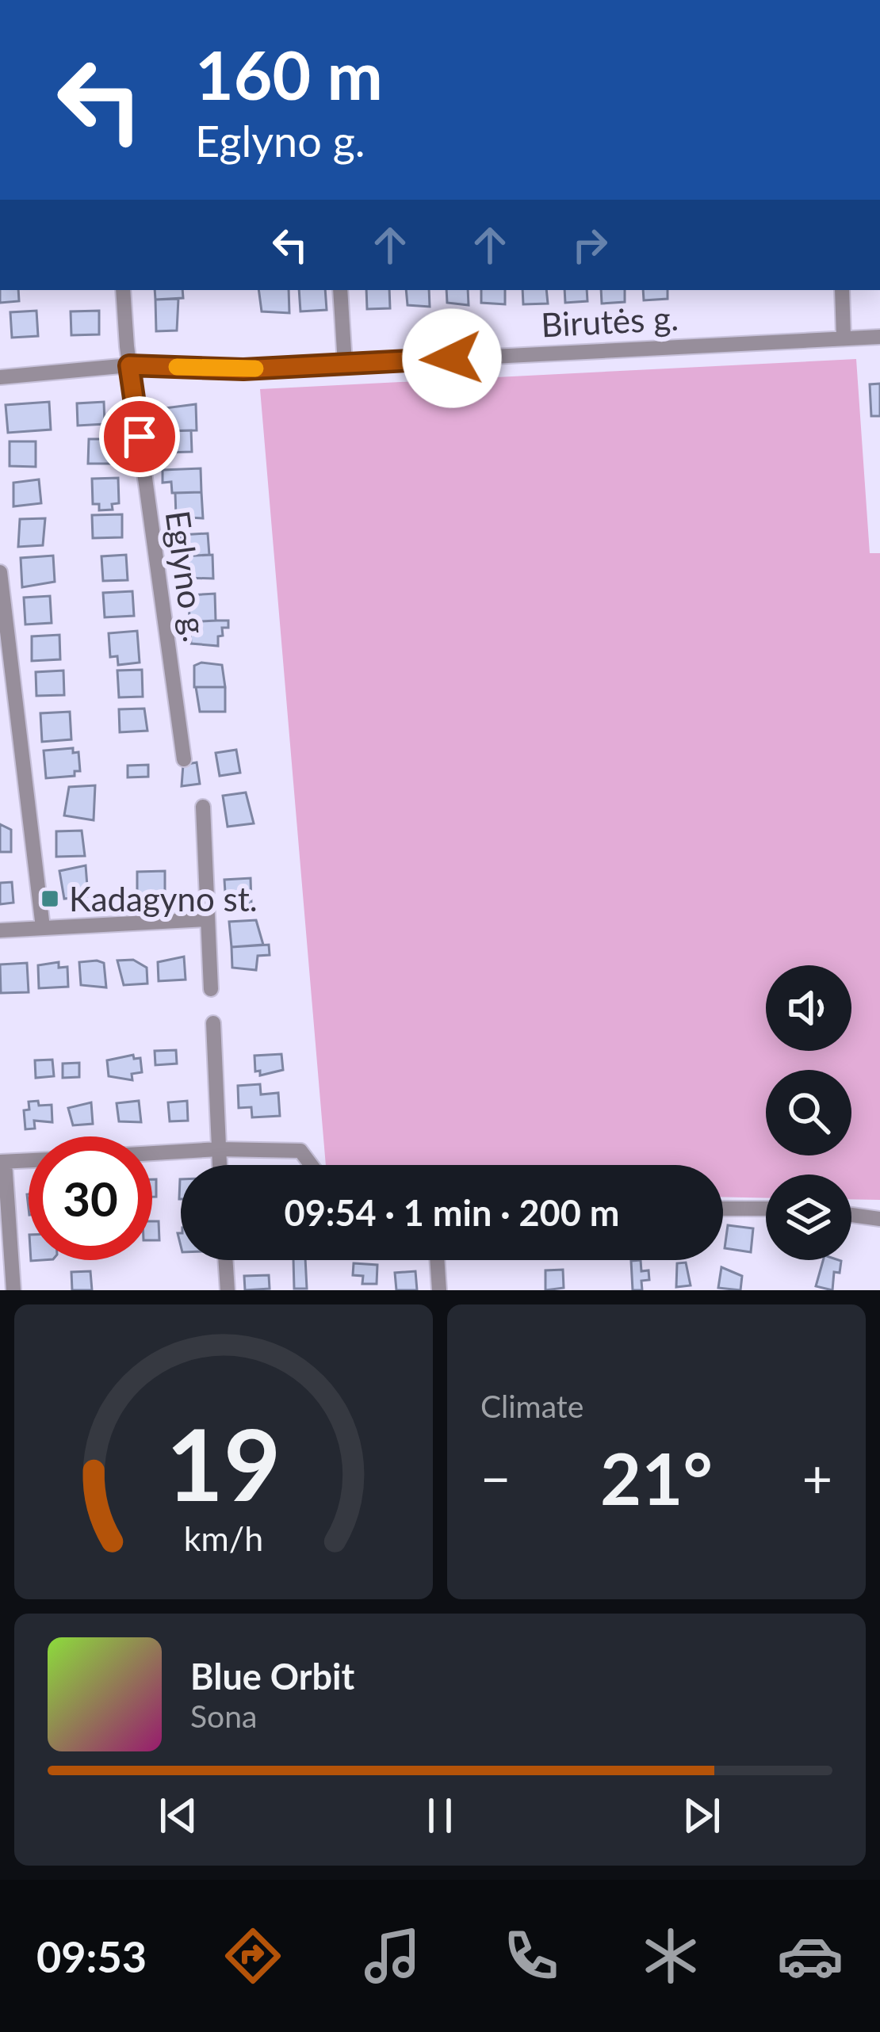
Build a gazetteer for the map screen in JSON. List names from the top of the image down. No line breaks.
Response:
{"streets":{"street":["Birutės g.","Eglyno g."]},"crossings":[["Birutės g.","Eglyno g."]],"places":{"transit":["Kadagyno st."]},"page":{"turn":["160 m","Eglyno g."],"limit":"30","trip":"09:54 · 1 min · 200 m","tile":"Climate","heat":["−","21°","+"],"song":["Blue Orbit","Sona"],"tabs":"09:53","gauge":["19","km/h"]}}
